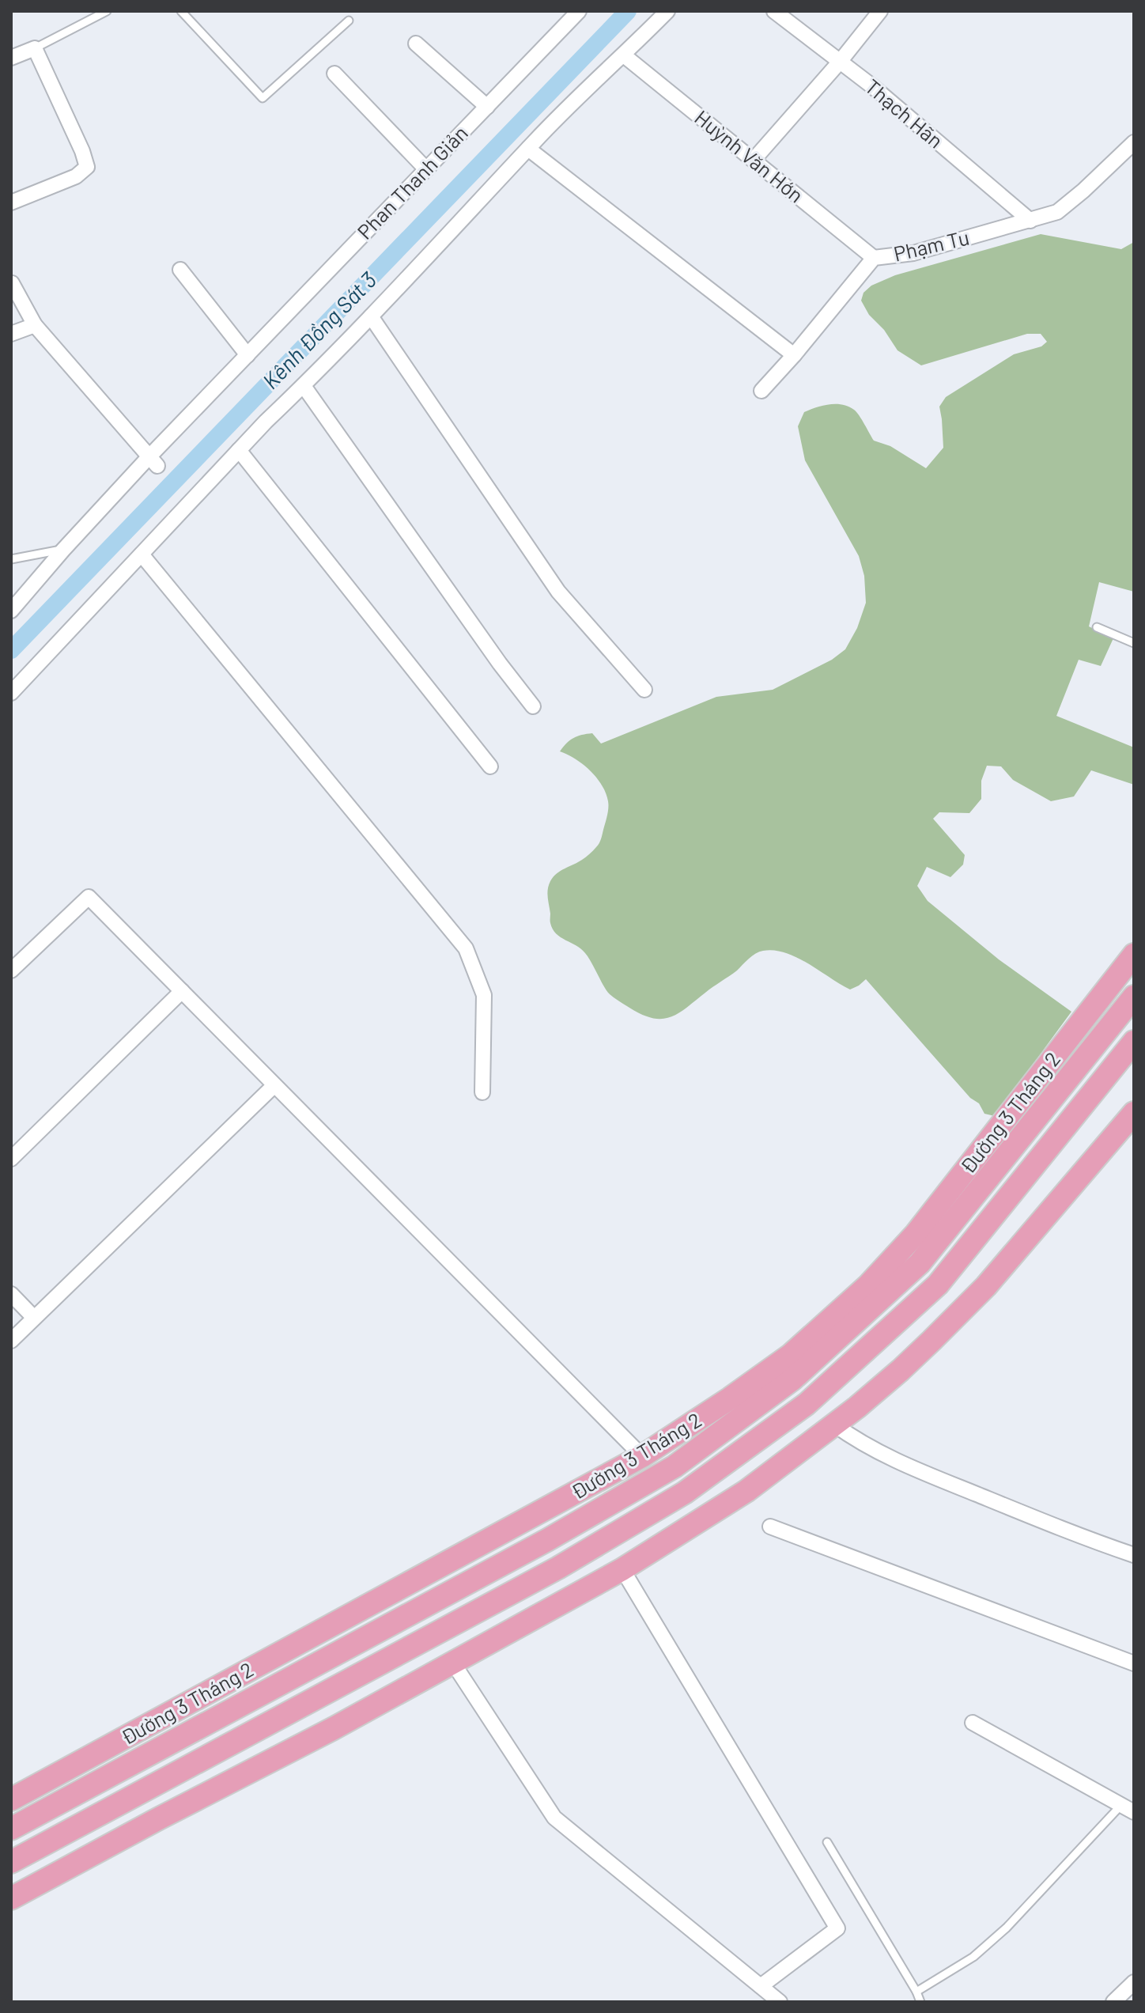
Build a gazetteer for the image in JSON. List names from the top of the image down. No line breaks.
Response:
{"streets":{"main road":["Đường 3 Tháng 2"],"street":["Thạch Hãn","Huỳnh Văn Hớn","Phan Thanh Giản","Phạm Tu"]},"crossings":[["Thạch Hãn","Phạm Tu"],["Huỳnh Văn Hớn","Phạm Tu"]],"water":["Kênh Đồng Sát 3"]}
